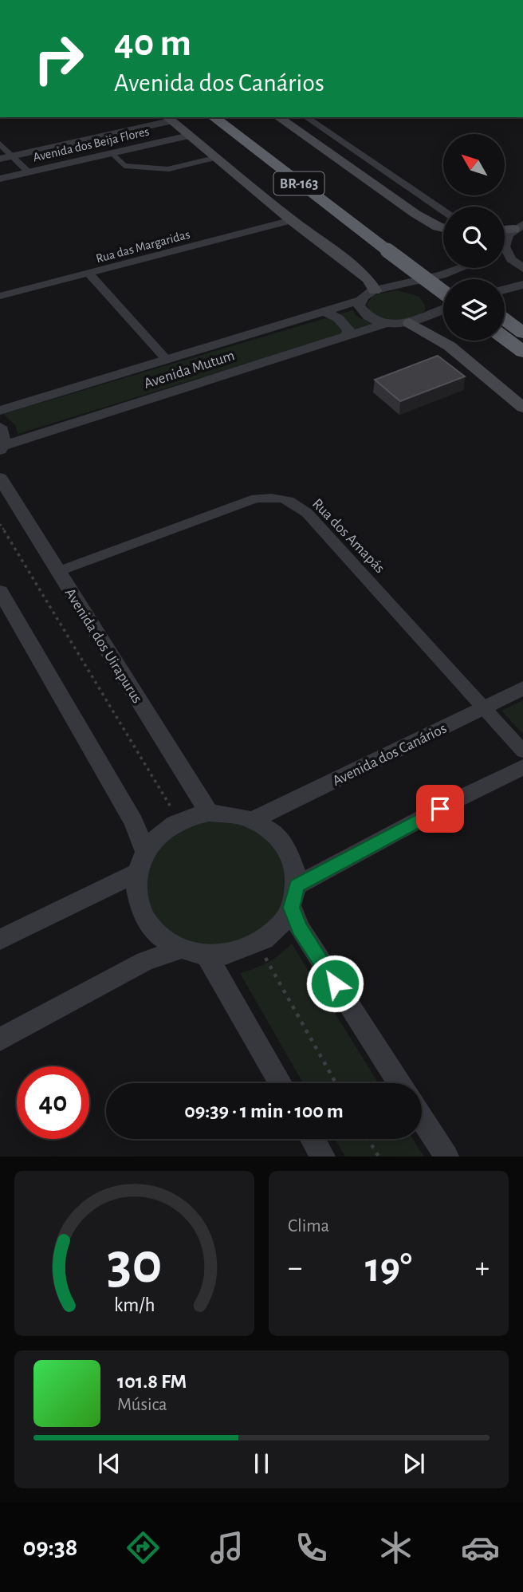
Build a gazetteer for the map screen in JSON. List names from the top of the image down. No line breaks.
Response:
{"streets":{"highway":["BR-163"],"street":["Avenida dos Beija Flores","Rua das Margaridas","Avenida Mutum","Rua dos Amapás","Avenida dos Uirapurus","Avenida dos Canários"]},"crossings":[["Rua dos Amapás","Avenida dos Uirapurus"],["Rua dos Amapás","Avenida dos Canários"],["Avenida dos Uirapurus","Avenida dos Canários"]],"north":"top left","page":{"turn":["40 m","Avenida dos Canários"],"limit":"40","trip":"09:39 · 1 min · 100 m","tile":"Clima","heat":["−","19°","+"],"song":["101.8 FM","Música"],"tabs":"09:38","gauge":["30","km/h"]}}
